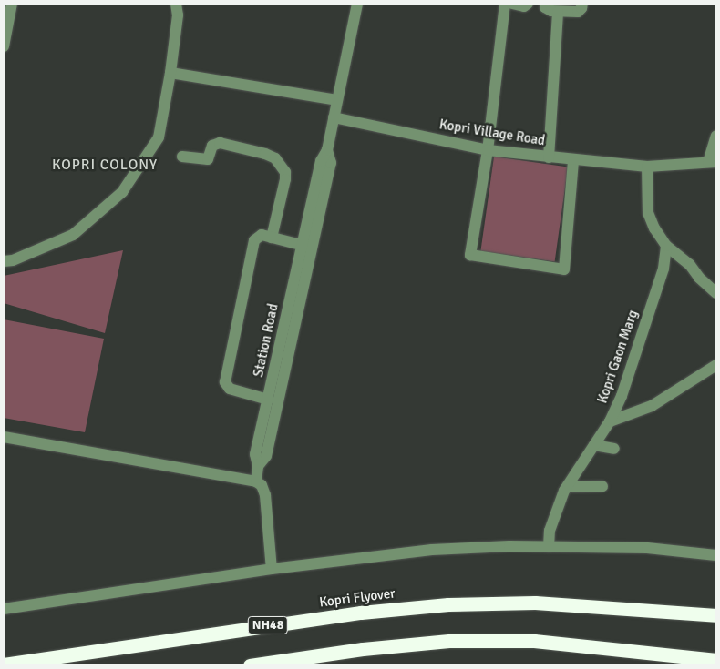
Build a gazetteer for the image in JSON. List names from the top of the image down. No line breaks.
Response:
{"streets":{"highway":["Kopri Flyover","NH48"],"street":["Kopri Village Road","Station Road","Kopri Gaon Marg"]},"crossings":[["Kopri Village Road","Station Road"]],"districts":["KOPRI COLONY"]}
